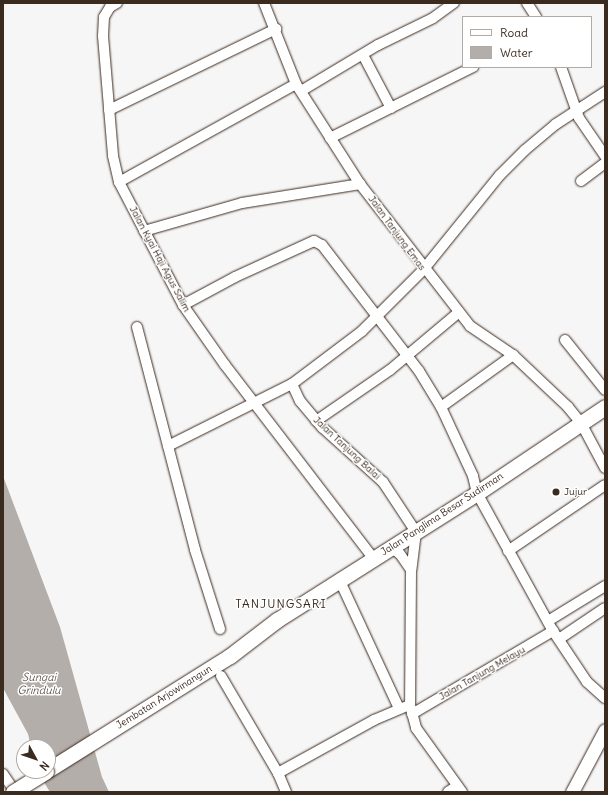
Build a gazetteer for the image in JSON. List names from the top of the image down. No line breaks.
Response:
{"streets":{"highway":["Jalan Panglima Besar Sudirman","Jembatan Arjowinangun"],"street":["Jalan Tanjung Emas","Jalan Kyai Haji Agus Salim","Jalan Tanjung Balai","Jalan Tanjung Melayu"]},"crossings":[["Jalan Tanjung Emas","Jalan Panglima Besar Sudirman"],["Jalan Kyai Haji Agus Salim","Jalan Panglima Besar Sudirman"],["Jalan Tanjung Balai","Jalan Panglima Besar Sudirman"],["Jalan Panglima Besar Sudirman","Jembatan Arjowinangun"]],"districts":["TANJUNGSARI"],"water":["Sungai Grindulu"],"places":["Jujur"],"legend":["Road","Water"],"north":"bottom right"}
